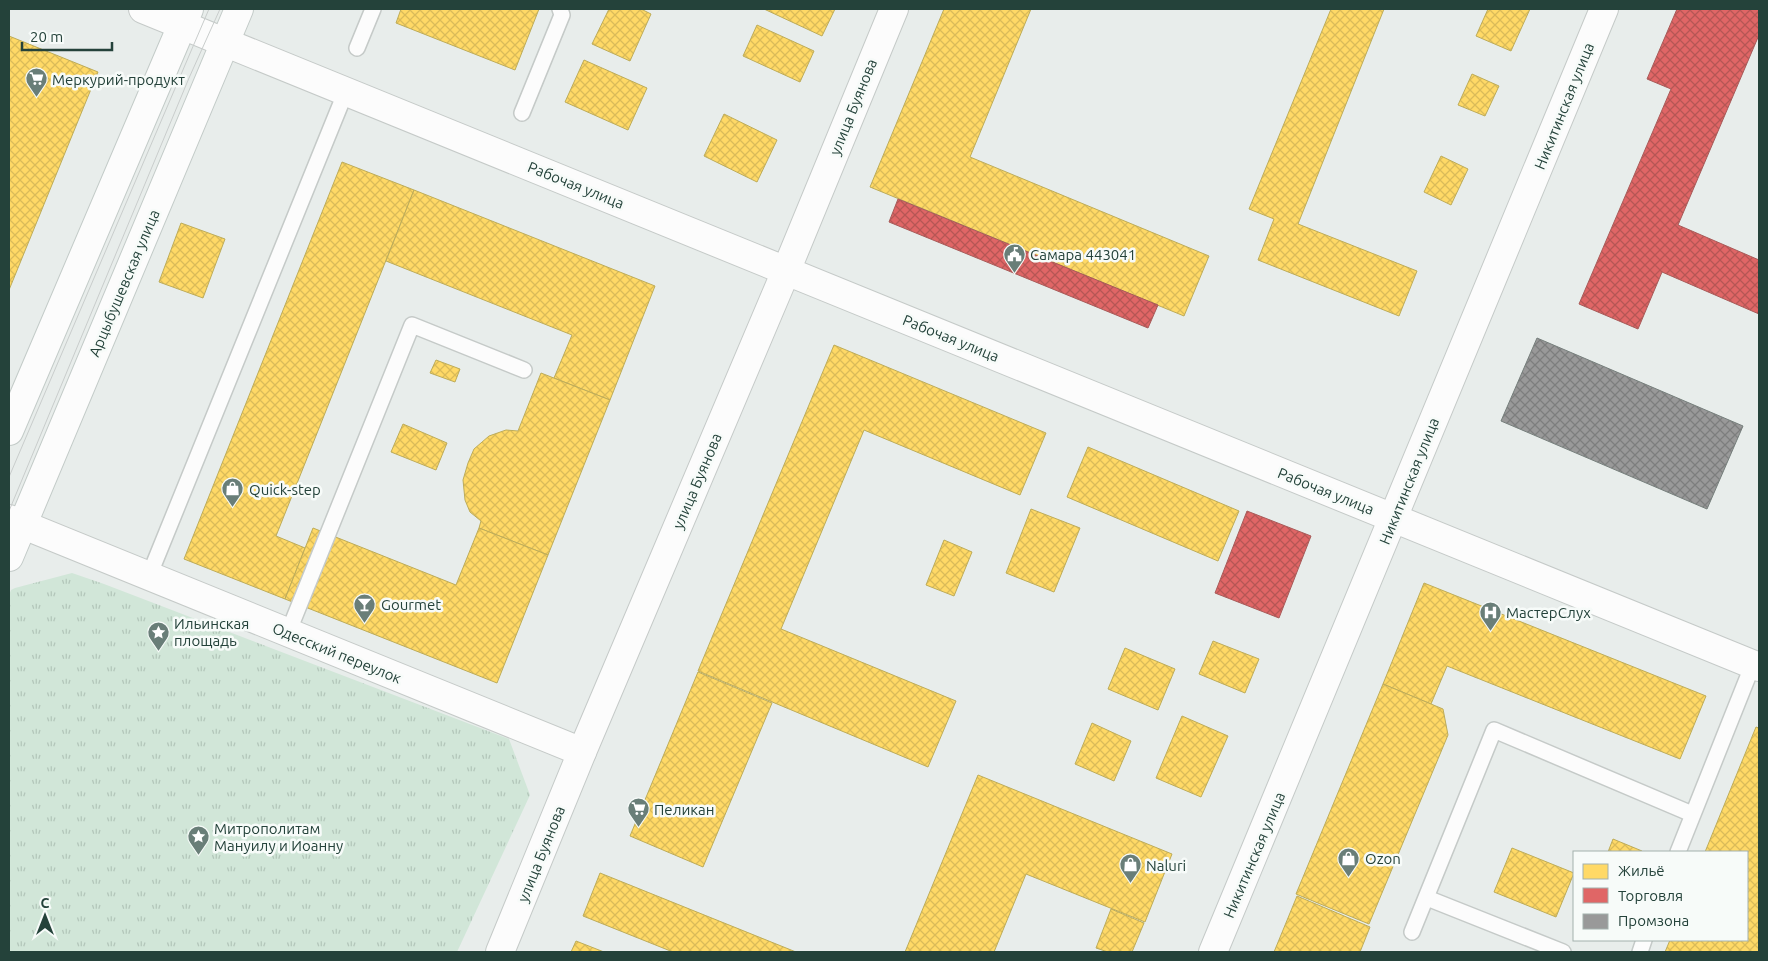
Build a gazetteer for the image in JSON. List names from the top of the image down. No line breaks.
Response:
{"streets":{"street":["Никитинская улица","улица Буянова","Рабочая улица","Арцыбушевская улица","Одесский переулок"]},"crossings":[["Никитинская улица","Рабочая улица"],["улица Буянова","Рабочая улица"],["улица Буянова","Одесский переулок"],["Рабочая улица","Арцыбушевская улица"],["Арцыбушевская улица","Одесский переулок"]],"places":{"supermarket":["Меркурий-продукт","Пеликан"],"public building":["Самара 443041"],"shop":["Quick-step","Ozon","Naluri"],"bar":["Gourmet"],"hospital":["МастерСлух"],"place":["Ильинская площадь","Митрополитам Мануилу и Иоанну"]},"legend":["Жильё","Торговля","Промзона"],"scale_bar":"20 m","north":"top"}
